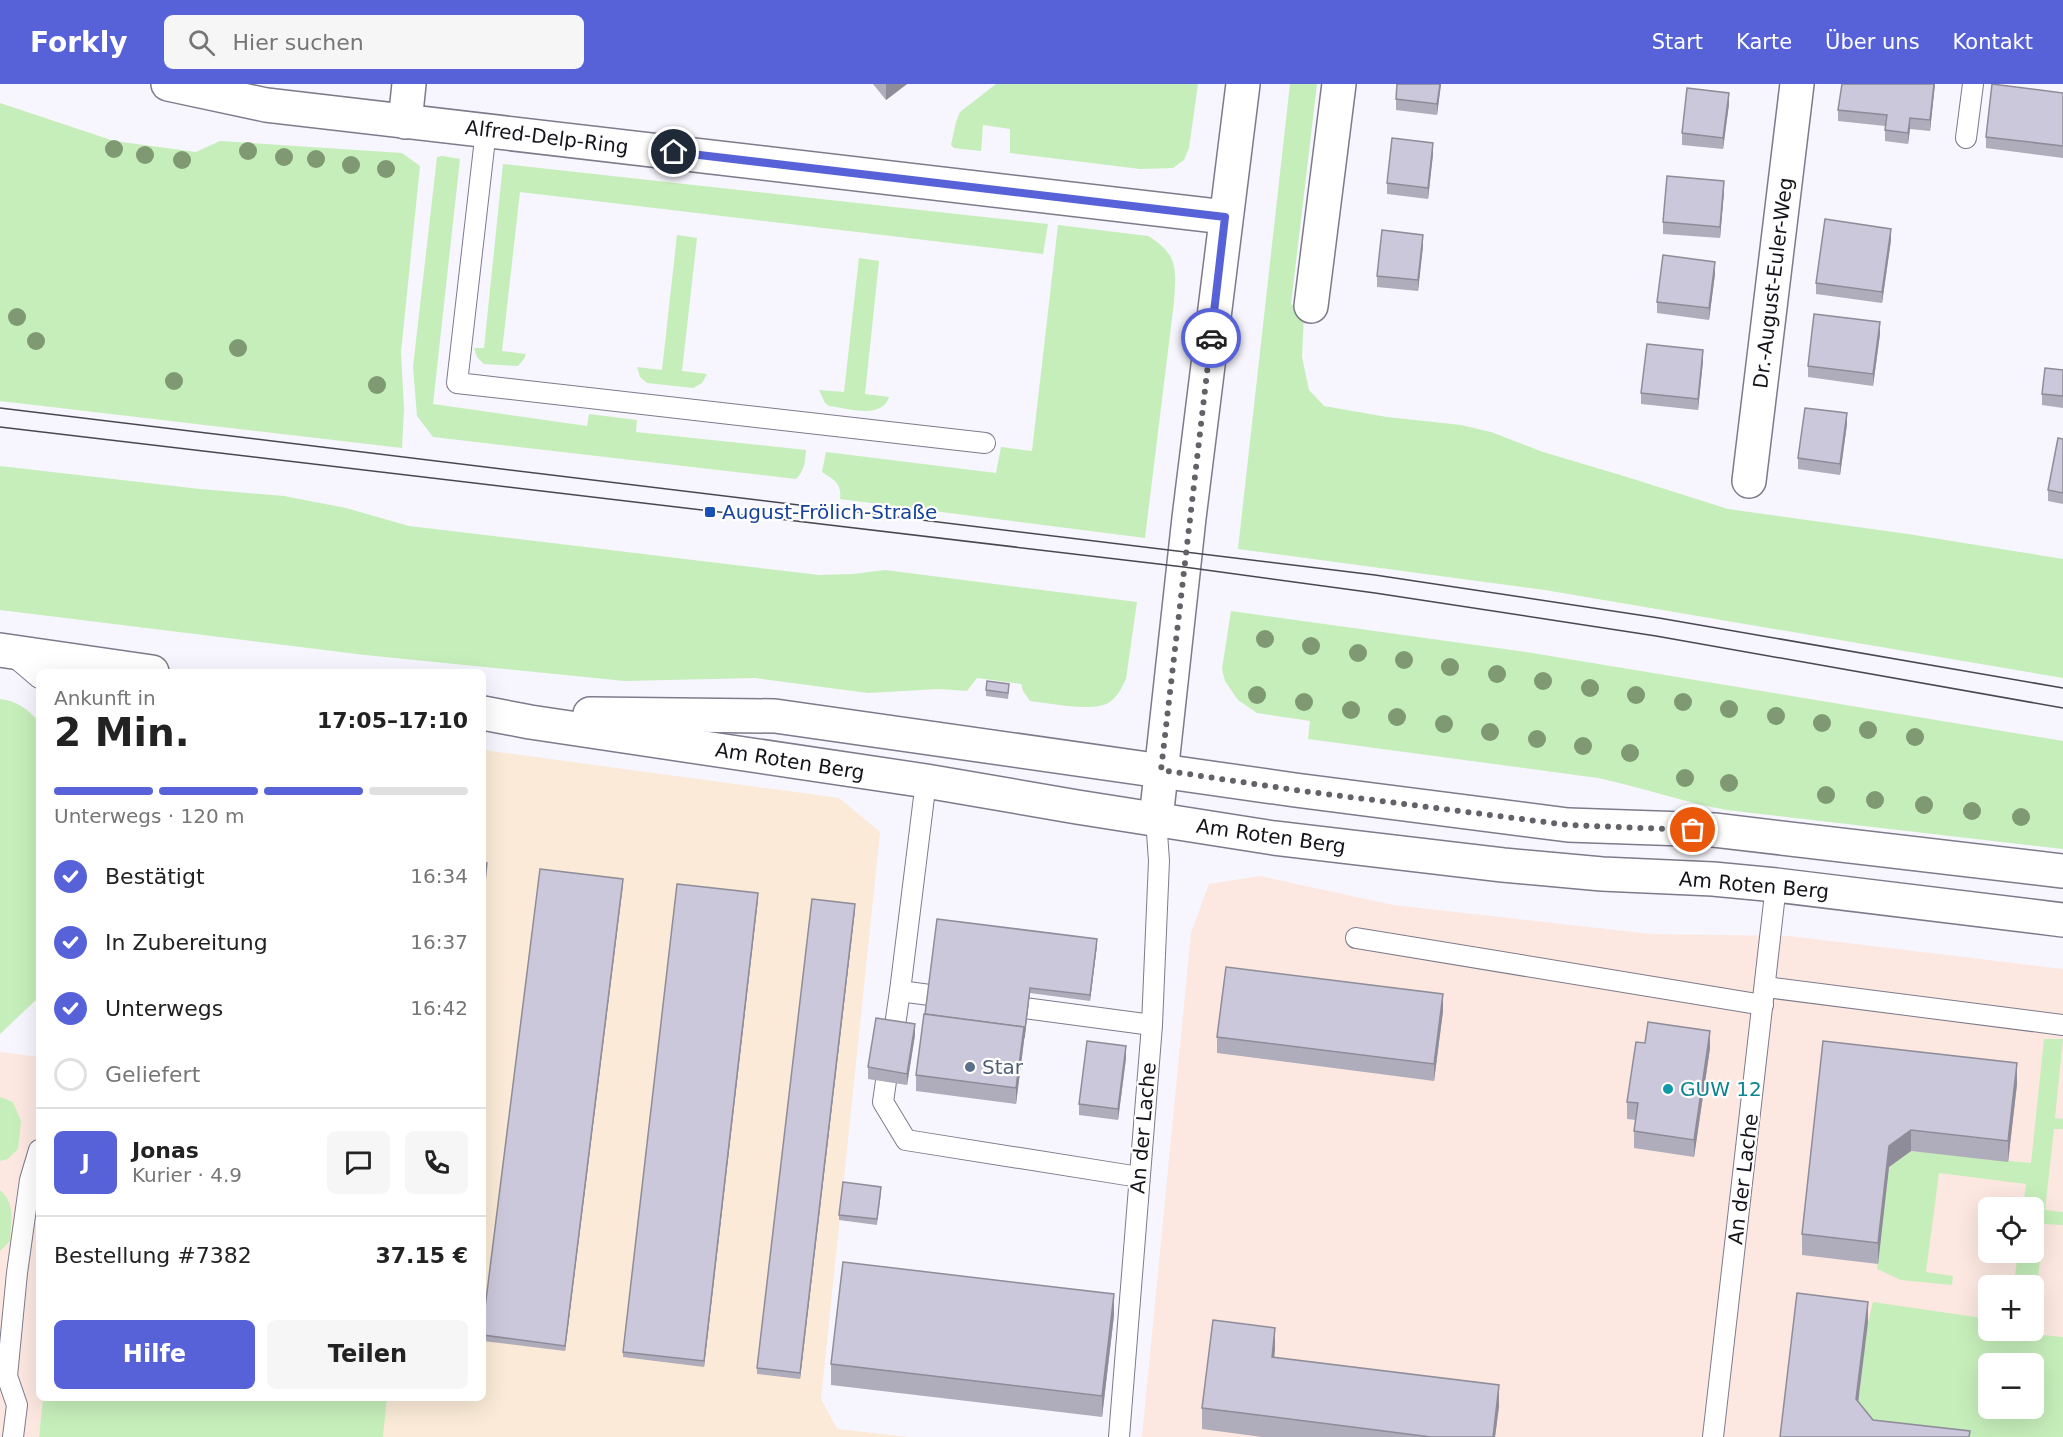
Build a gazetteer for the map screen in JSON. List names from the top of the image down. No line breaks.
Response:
{"streets":{"main road":["Alfred-Delp-Ring","Dr.-August-Euler-Weg","Am Roten Berg"],"lane":["An der Lache"]},"crossings":[["Am Roten Berg","An der Lache"]],"places":{"transit":["August-Frölich-Straße"],"other":["Star","GUW 12"]},"page":{"header":"Forkly","search":"Hier suchen","nav":["Start","Karte","Über uns","Kontakt"],"heading":["2 Min.","Ankunft in","17:05–17:10"],"panel":["Jonas","Kurier · 4.9","Bestellung #7382","37.15 €"],"bar":"Unterwegs · 120 m","list":[["Bestätigt","16:34"],["In Zubereitung","16:37"],["Unterwegs","16:42"],"Geliefert"],"round":"J","map_buttons":["+","−"],"buttons":["Hilfe","Teilen"]}}
